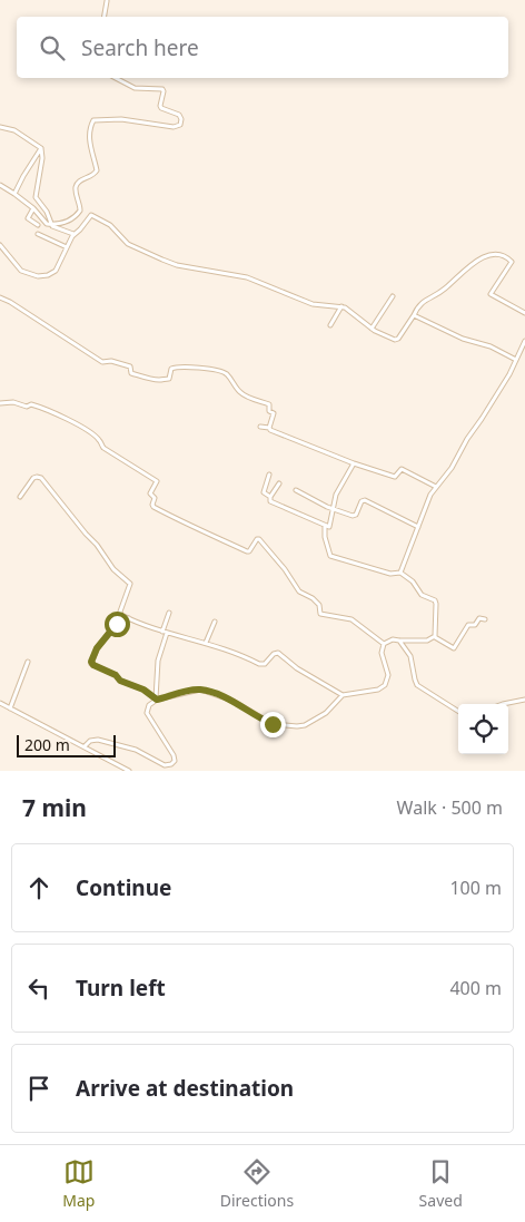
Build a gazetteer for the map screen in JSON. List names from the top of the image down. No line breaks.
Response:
{"scale_bar":"200 m","page":{"search":"Search here","scale":"200 m","heading":["7 min","Walk · 500 m"],"list":[["Continue","100 m"],["Turn left","400 m"],"Arrive at destination"],"nav":["Map","Directions","Saved"]}}
